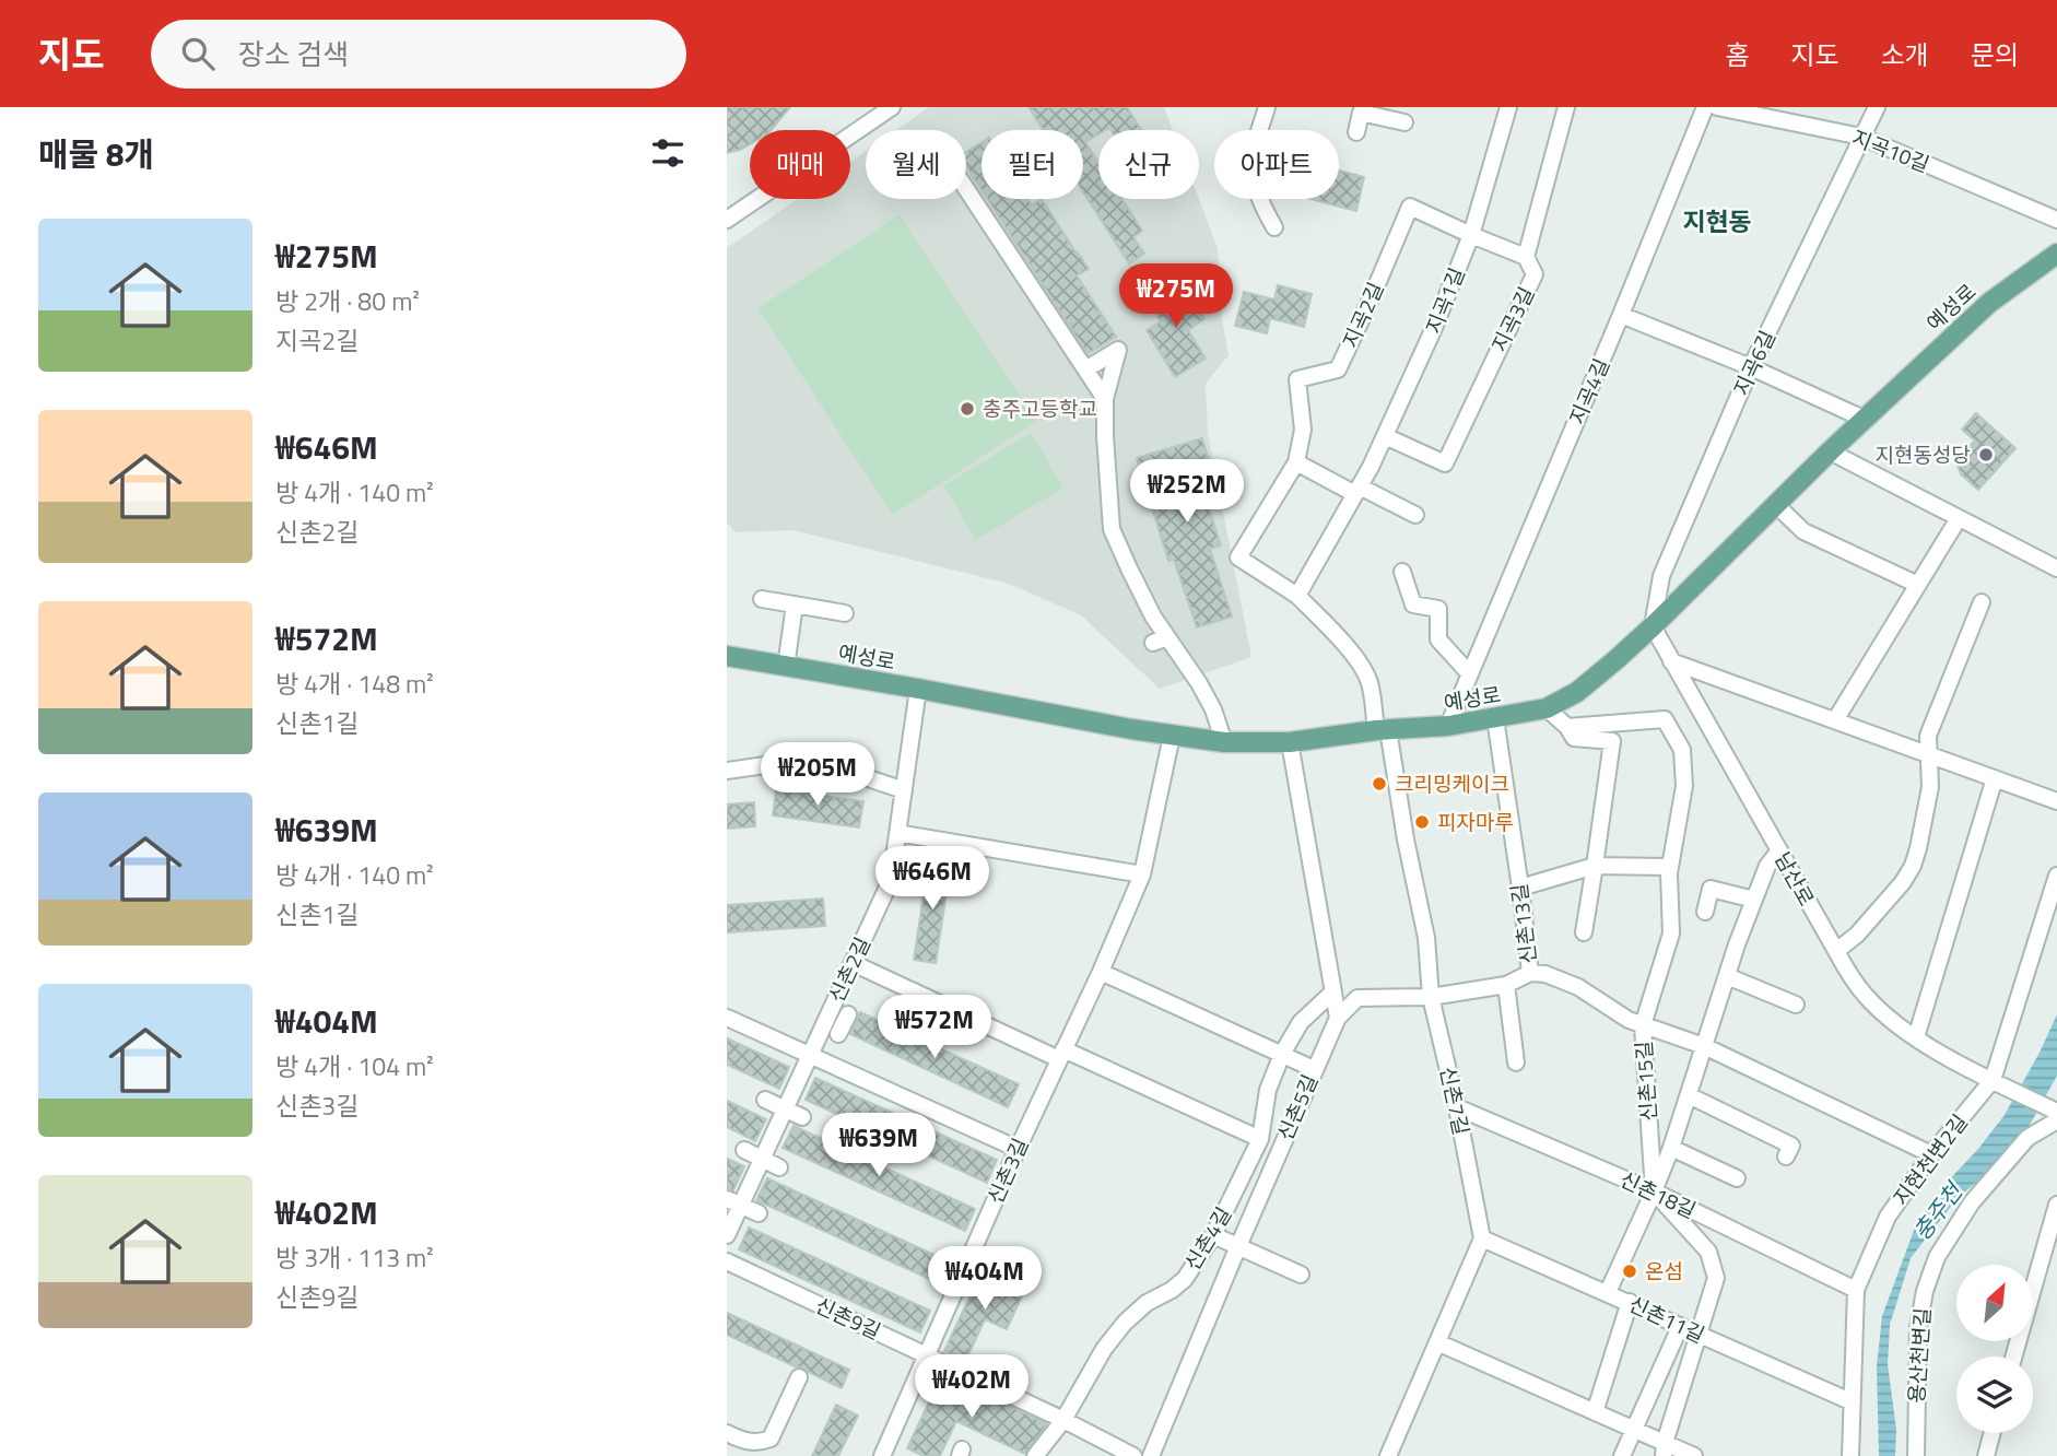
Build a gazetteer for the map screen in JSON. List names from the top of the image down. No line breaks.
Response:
{"streets":{"main road":["예성로"],"street":["지곡10길","지곡1길","지곡2길","지곡3길","지곡6길","지곡4길","남산로","신촌13길","신촌2길","신촌15길","신촌7길","신촌5길","지현천변2길","신촌3길","신촌18길","신촌4길","신촌9길","신촌11길","용산천변길"]},"crossings":[["지곡10길","지곡6길"],["지곡1길","지곡2길"],["지곡1길","지곡3길"],["예성로","지곡6길"],["예성로","지곡4길"],["예성로","남산로"],["예성로","신촌13길"],["예성로","신촌2길"],["예성로","신촌7길"],["예성로","신촌3길"],["지곡6길","남산로"],["남산로","지현천변2길"],["신촌13길","신촌7길"],["신촌13길","신촌5길"],["신촌15길","신촌18길"],["신촌7길","신촌18길"],["신촌7길","신촌11길"],["지현천변2길","신촌18길"],["지현천변2길","신촌11길"],["신촌3길","신촌9길"],["신촌4길","신촌9길"]],"districts":["지현동"],"water":["충주천"],"places":["충주고등학교","지현동성당","크리밍케이크","피자마루","온섬"],"north":"top right","page":{"header":"지도","search":"장소 검색","nav":["홈","지도","소개","문의"],"heading":"매물 8개","chip":["매매","월세","필터","신규","아파트"],"list":[{"name":"₩275M","note":"방 2개 · 80 m² · 지곡2길"},{"name":"₩646M","note":"방 4개 · 140 m² · 신촌2길"},{"name":"₩572M","note":"방 4개 · 148 m² · 신촌1길"},{"name":"₩639M","note":"방 4개 · 140 m² · 신촌1길"},{"name":"₩404M","note":"방 4개 · 104 m² · 신촌3길"},{"name":"₩402M","note":"방 3개 · 113 m² · 신촌9길"}],"price":["₩275M","₩252M","₩205M","₩646M","₩572M","₩639M","₩404M","₩402M"]}}
